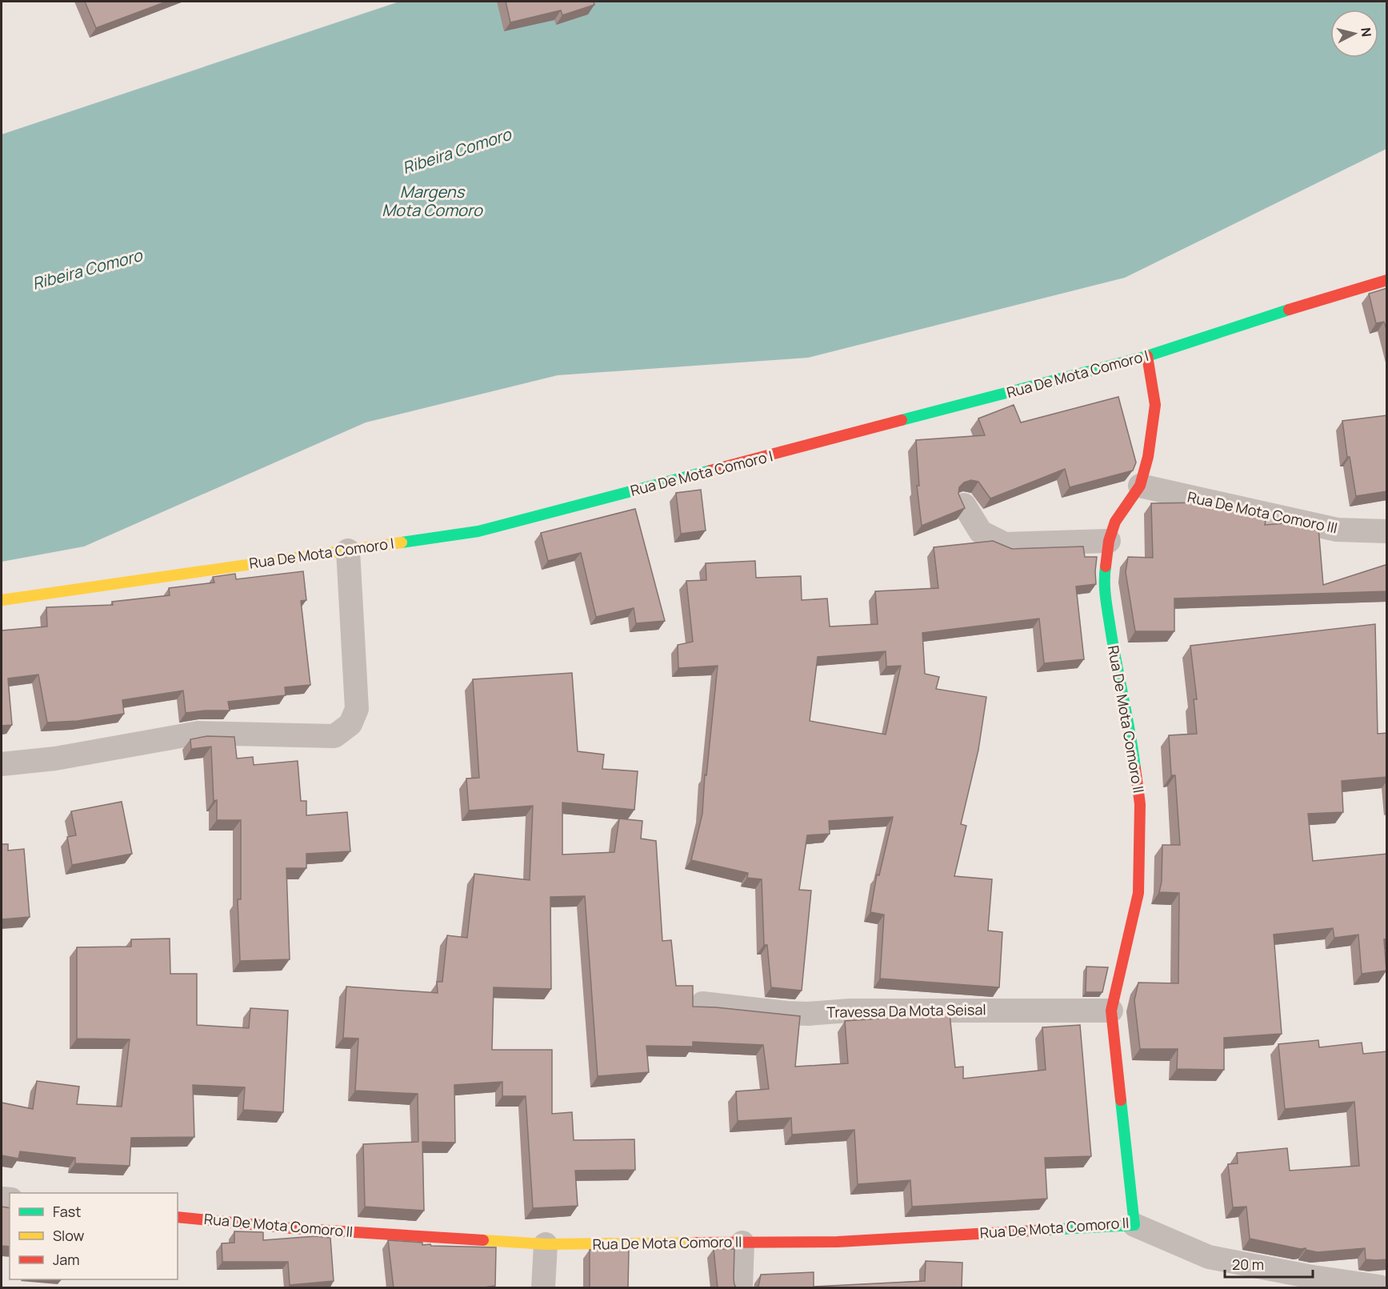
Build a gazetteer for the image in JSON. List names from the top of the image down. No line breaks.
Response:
{"streets":{"street":["Rua De Mota Comoro I","Rua De Mota Comoro III","Rua De Mota Comoro II","Travessa Da Mota Seisal"]},"crossings":[["Rua De Mota Comoro I","Rua De Mota Comoro II"],["Rua De Mota Comoro III","Rua De Mota Comoro II"],["Rua De Mota Comoro II","Travessa Da Mota Seisal"]],"water":["Ribeira Comoro","Margens Mota Comoro"],"legend":["Fast","Slow","Jam"],"scale_bar":"20 m","north":"right"}
